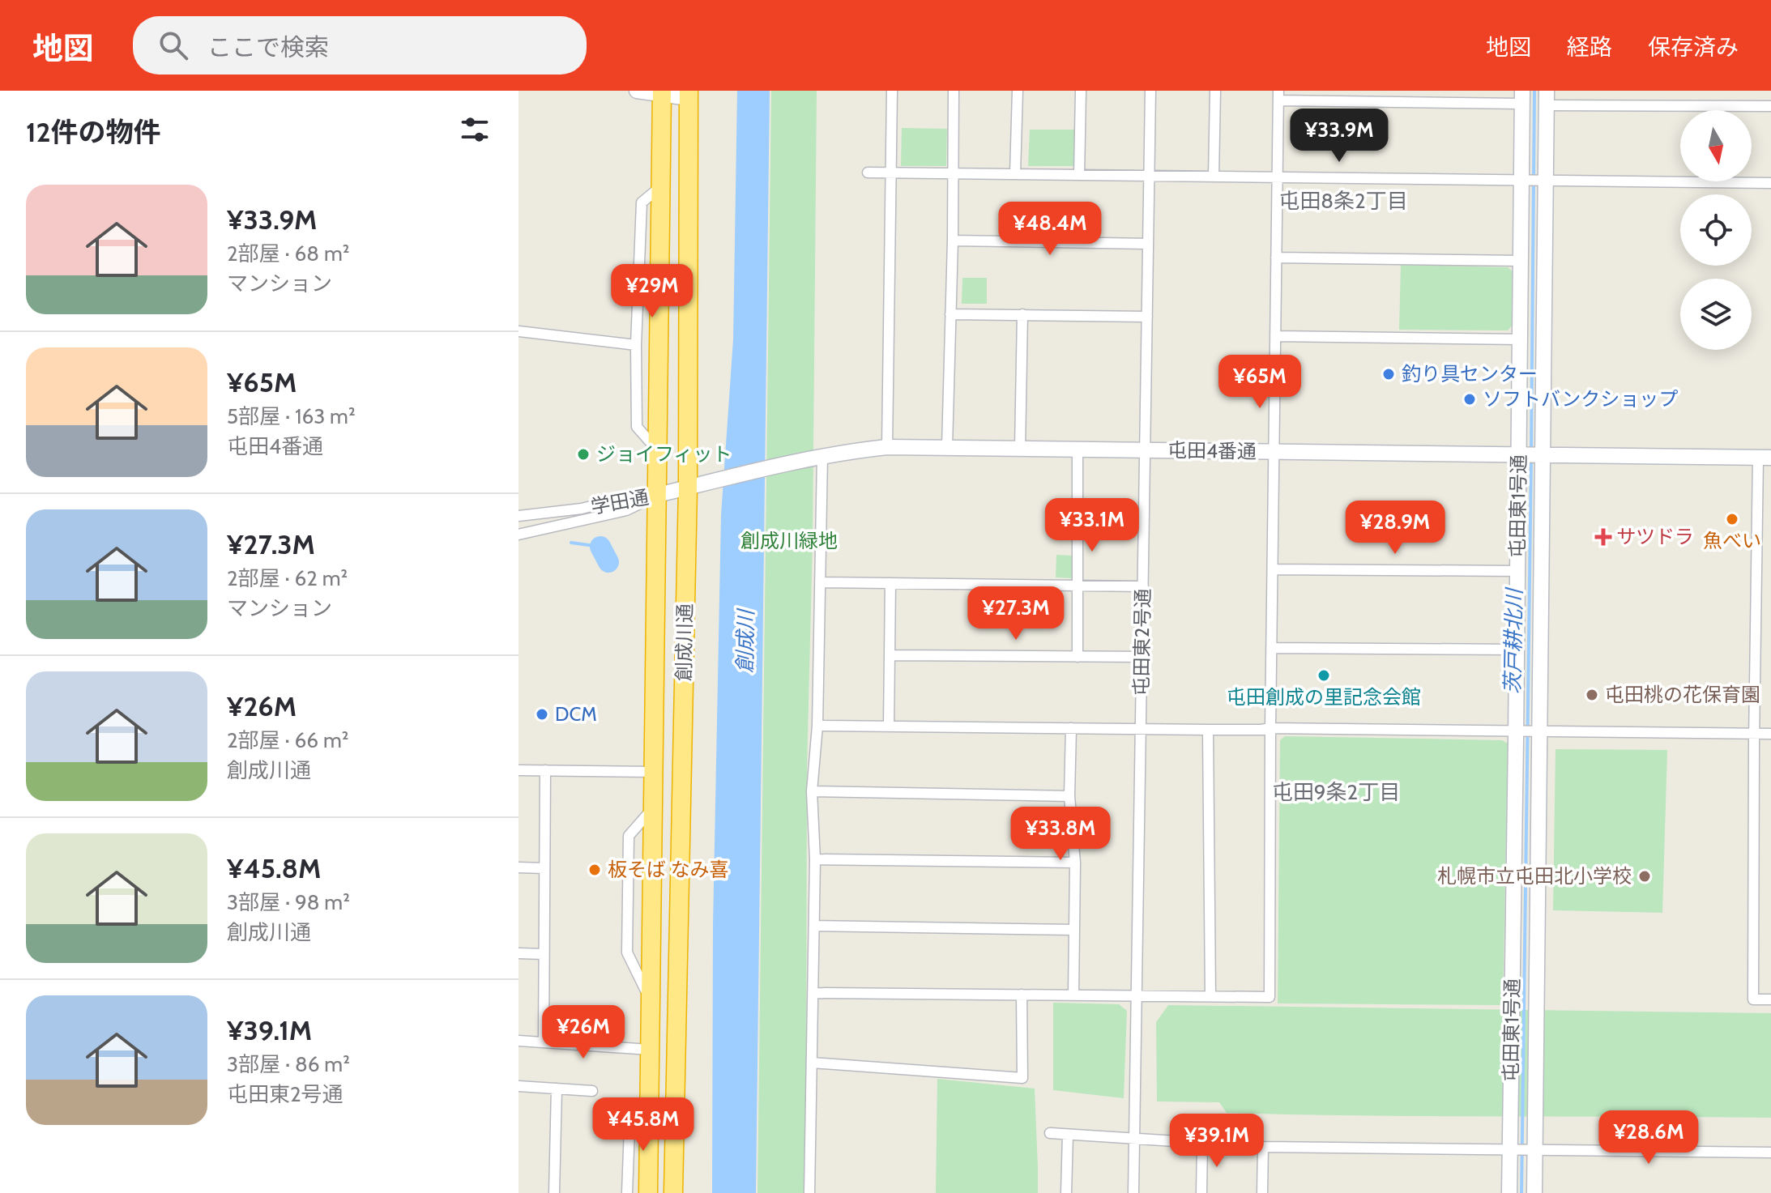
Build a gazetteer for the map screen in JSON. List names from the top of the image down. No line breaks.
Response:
{"streets":{"highway":["創成川通"],"street":["屯田4番通","学田通","屯田東1号通","屯田東2号通"]},"crossings":[["屯田4番通","学田通"],["屯田4番通","屯田東1号通"],["屯田4番通","創成川通"],["屯田4番通","屯田東2号通"],["学田通","創成川通"]],"districts":["屯田8条2丁目","屯田9条2丁目"],"water":["創成川","茨戸耕北川"],"parks":["創成川緑地"],"places":{"other":["釣り具センター","ソフトバンクショップ","ジョイフィット","魚べい","屯田創成の里記念会館","屯田桃の花保育園","DCM","板そば なみ喜","札幌市立屯田北小学校"],"health":["サツドラ"]},"north":"bottom","page":{"header":"地図","search":"ここで検索","nav":["地図","経路","保存済み"],"heading":"12件の物件","price":["¥33.9M","¥48.4M","¥29M","¥65M","¥33.1M","¥28.9M","¥27.3M","¥33.8M","¥26M","¥45.8M","¥28.6M","¥39.1M"],"list":[{"name":"¥33.9M","note":"2部屋 · 68 m² · マンション"},{"name":"¥65M","note":"5部屋 · 163 m² · 屯田4番通"},{"name":"¥27.3M","note":"2部屋 · 62 m² · マンション"},{"name":"¥26M","note":"2部屋 · 66 m² · 創成川通"},{"name":"¥45.8M","note":"3部屋 · 98 m² · 創成川通"},{"name":"¥39.1M","note":"3部屋 · 86 m² · 屯田東2号通"}]}}
